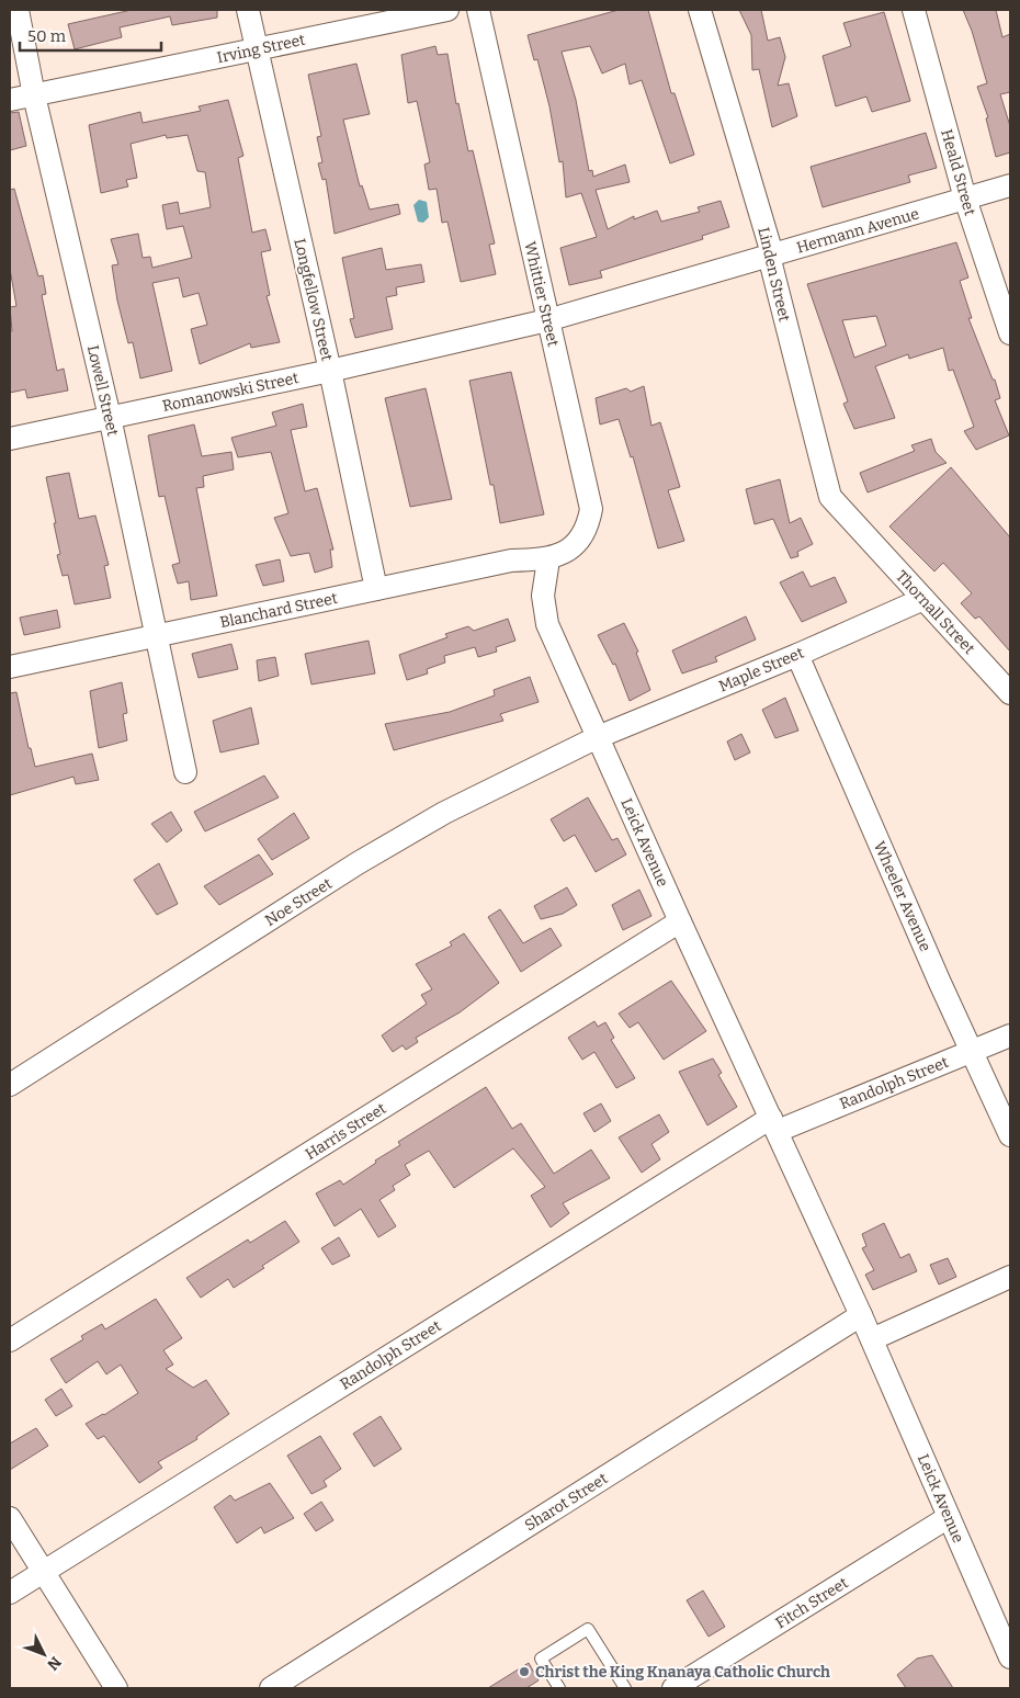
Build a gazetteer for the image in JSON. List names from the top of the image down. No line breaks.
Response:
{"streets":{"street":["Irving Street","Heald Street","Hermann Avenue","Linden Street","Whittier Street","Longfellow Street","Lowell Street","Romanowski Street","Blanchard Street","Thornall Street","Maple Street","Leick Avenue","Wheeler Avenue","Noe Street","Randolph Street","Harris Street","Sharot Street","Fitch Street"]},"crossings":[["Irving Street","Longfellow Street"],["Irving Street","Lowell Street"],["Heald Street","Hermann Avenue"],["Hermann Avenue","Linden Street"],["Hermann Avenue","Whittier Street"],["Hermann Avenue","Romanowski Street"],["Linden Street","Thornall Street"],["Whittier Street","Romanowski Street"],["Whittier Street","Blanchard Street"],["Whittier Street","Leick Avenue"],["Longfellow Street","Romanowski Street"],["Longfellow Street","Blanchard Street"],["Lowell Street","Romanowski Street"],["Lowell Street","Blanchard Street"],["Blanchard Street","Leick Avenue"],["Thornall Street","Maple Street"],["Maple Street","Leick Avenue"],["Maple Street","Wheeler Avenue"],["Maple Street","Noe Street"],["Leick Avenue","Noe Street"],["Leick Avenue","Randolph Street"],["Leick Avenue","Harris Street"],["Leick Avenue","Sharot Street"],["Leick Avenue","Fitch Street"],["Wheeler Avenue","Randolph Street"]],"places":["Christ the King Knanaya Catholic Church"],"scale_bar":"50 m","north":"bottom right"}
